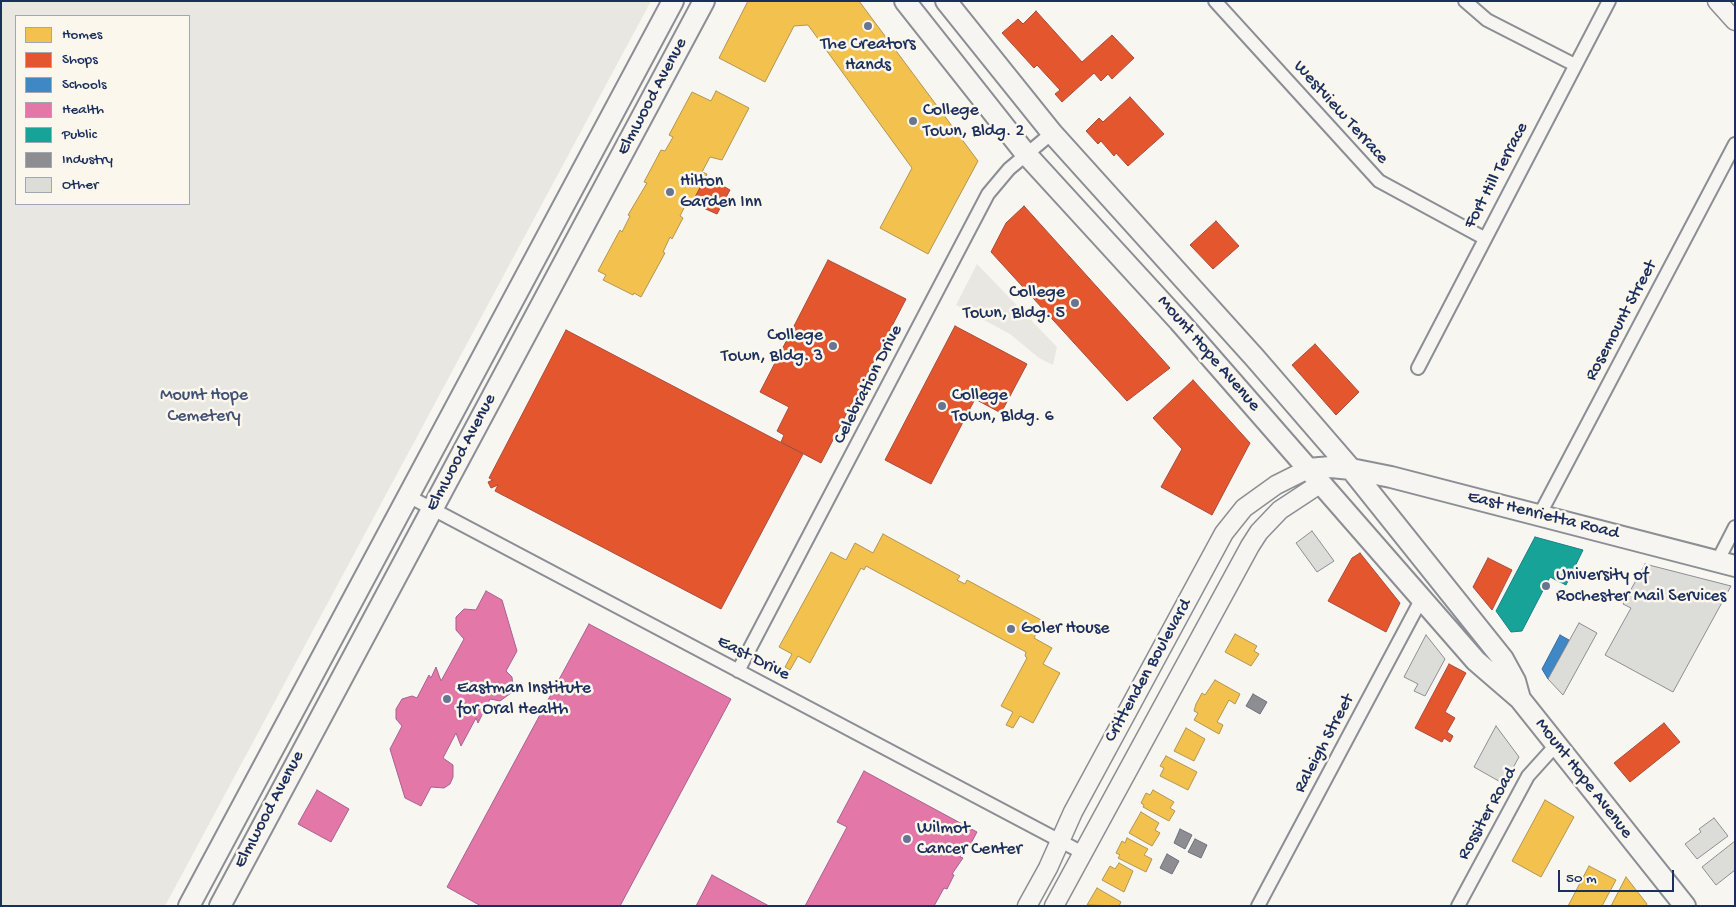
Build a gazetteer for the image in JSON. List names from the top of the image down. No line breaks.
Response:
{"streets":{"main road":["Elmwood Avenue","Mount Hope Avenue","East Henrietta Road"],"street":["Westview Terrace","Fort Hill Terrace","Rosemount Street","Celebration Drive","East Drive","Crittenden Boulevard","Raleigh Street","Rossiter Road"]},"crossings":[["Elmwood Avenue","East Drive"],["Westview Terrace","Fort Hill Terrace"],["Rosemount Street","East Henrietta Road"],["Mount Hope Avenue","Celebration Drive"],["Mount Hope Avenue","East Henrietta Road"],["Mount Hope Avenue","Crittenden Boulevard"],["Mount Hope Avenue","Raleigh Street"],["Mount Hope Avenue","Rossiter Road"],["Celebration Drive","East Drive"],["East Drive","Crittenden Boulevard"]],"parks":["Mount Hope Cemetery"],"places":["The Creators Hands","College Town, Bldg. 2","Hilton Garden Inn","College Town, Bldg. 5","College Town, Bldg. 3","College Town, Bldg. 6","University of Rochester Mail Services","Goler House","Eastman Institute for Oral Health","Wilmot Cancer Center"],"legend":["Homes","Shops","Schools","Health","Public","Industry","Other"],"scale_bar":"50 m"}
